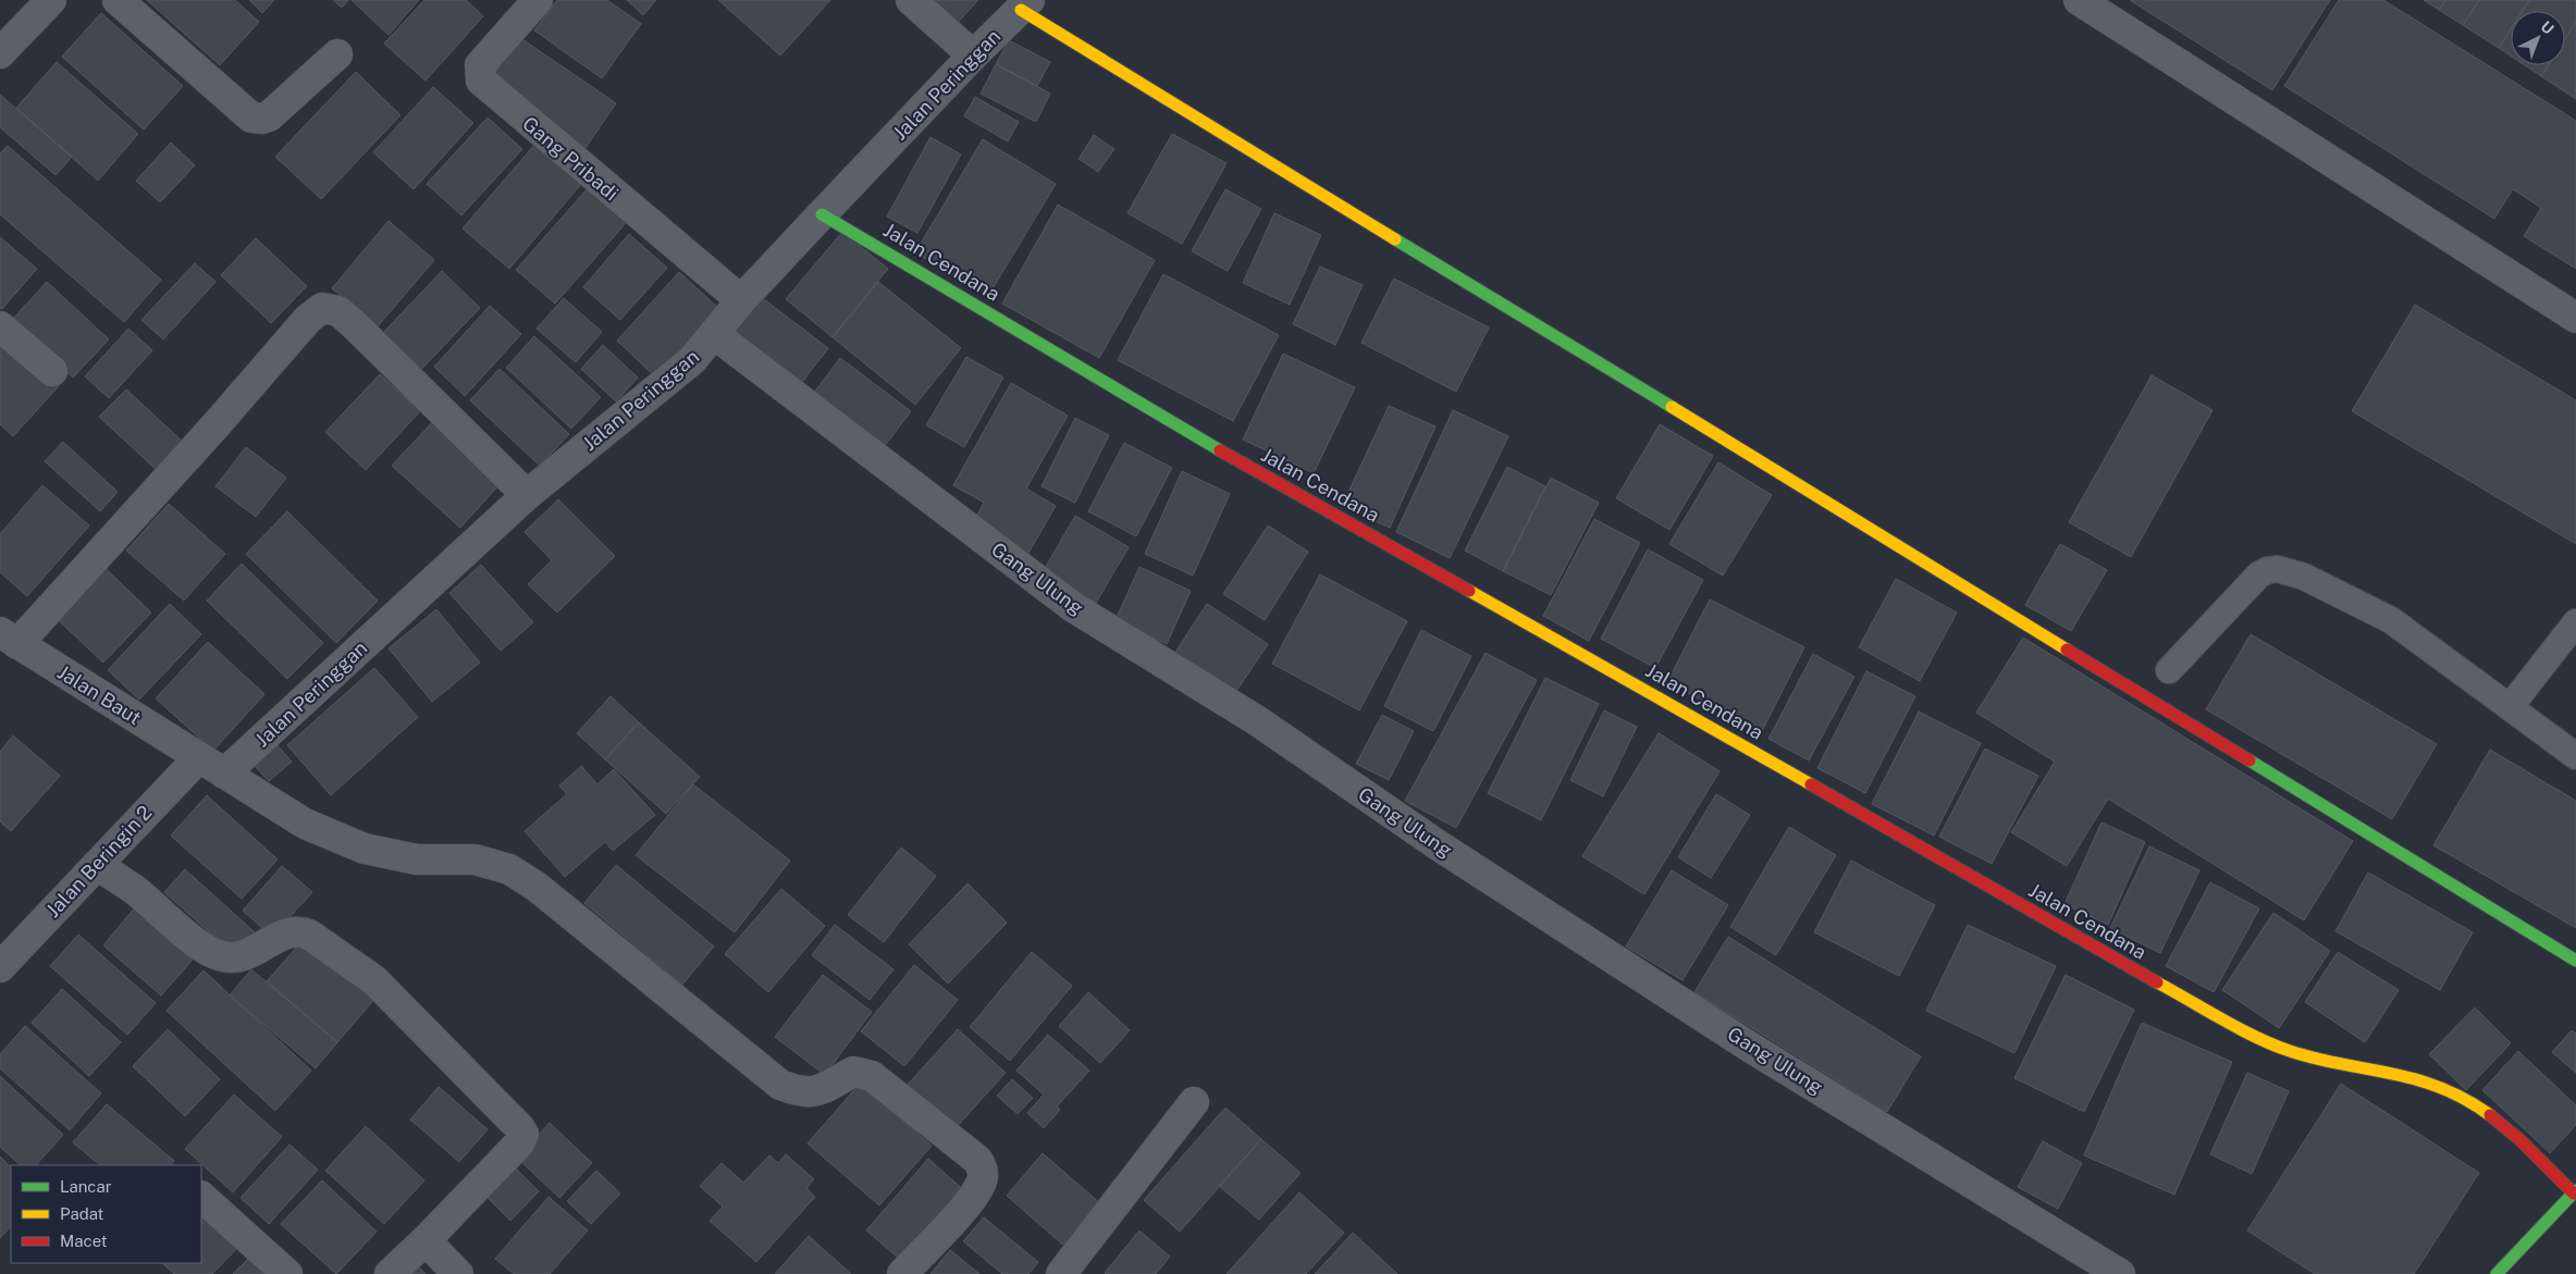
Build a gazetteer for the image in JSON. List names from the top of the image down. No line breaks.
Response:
{"streets":{"street":["Jalan Peringgan","Gang Pribadi","Jalan Cendana","Gang Ulung","Jalan Baut","Jalan Beringin 2"]},"crossings":[["Jalan Peringgan","Gang Pribadi"],["Jalan Peringgan","Jalan Cendana"],["Jalan Peringgan","Gang Ulung"],["Jalan Peringgan","Jalan Baut"],["Jalan Baut","Jalan Beringin 2"]],"legend":["Lancar","Padat","Macet"],"north":"top right"}
